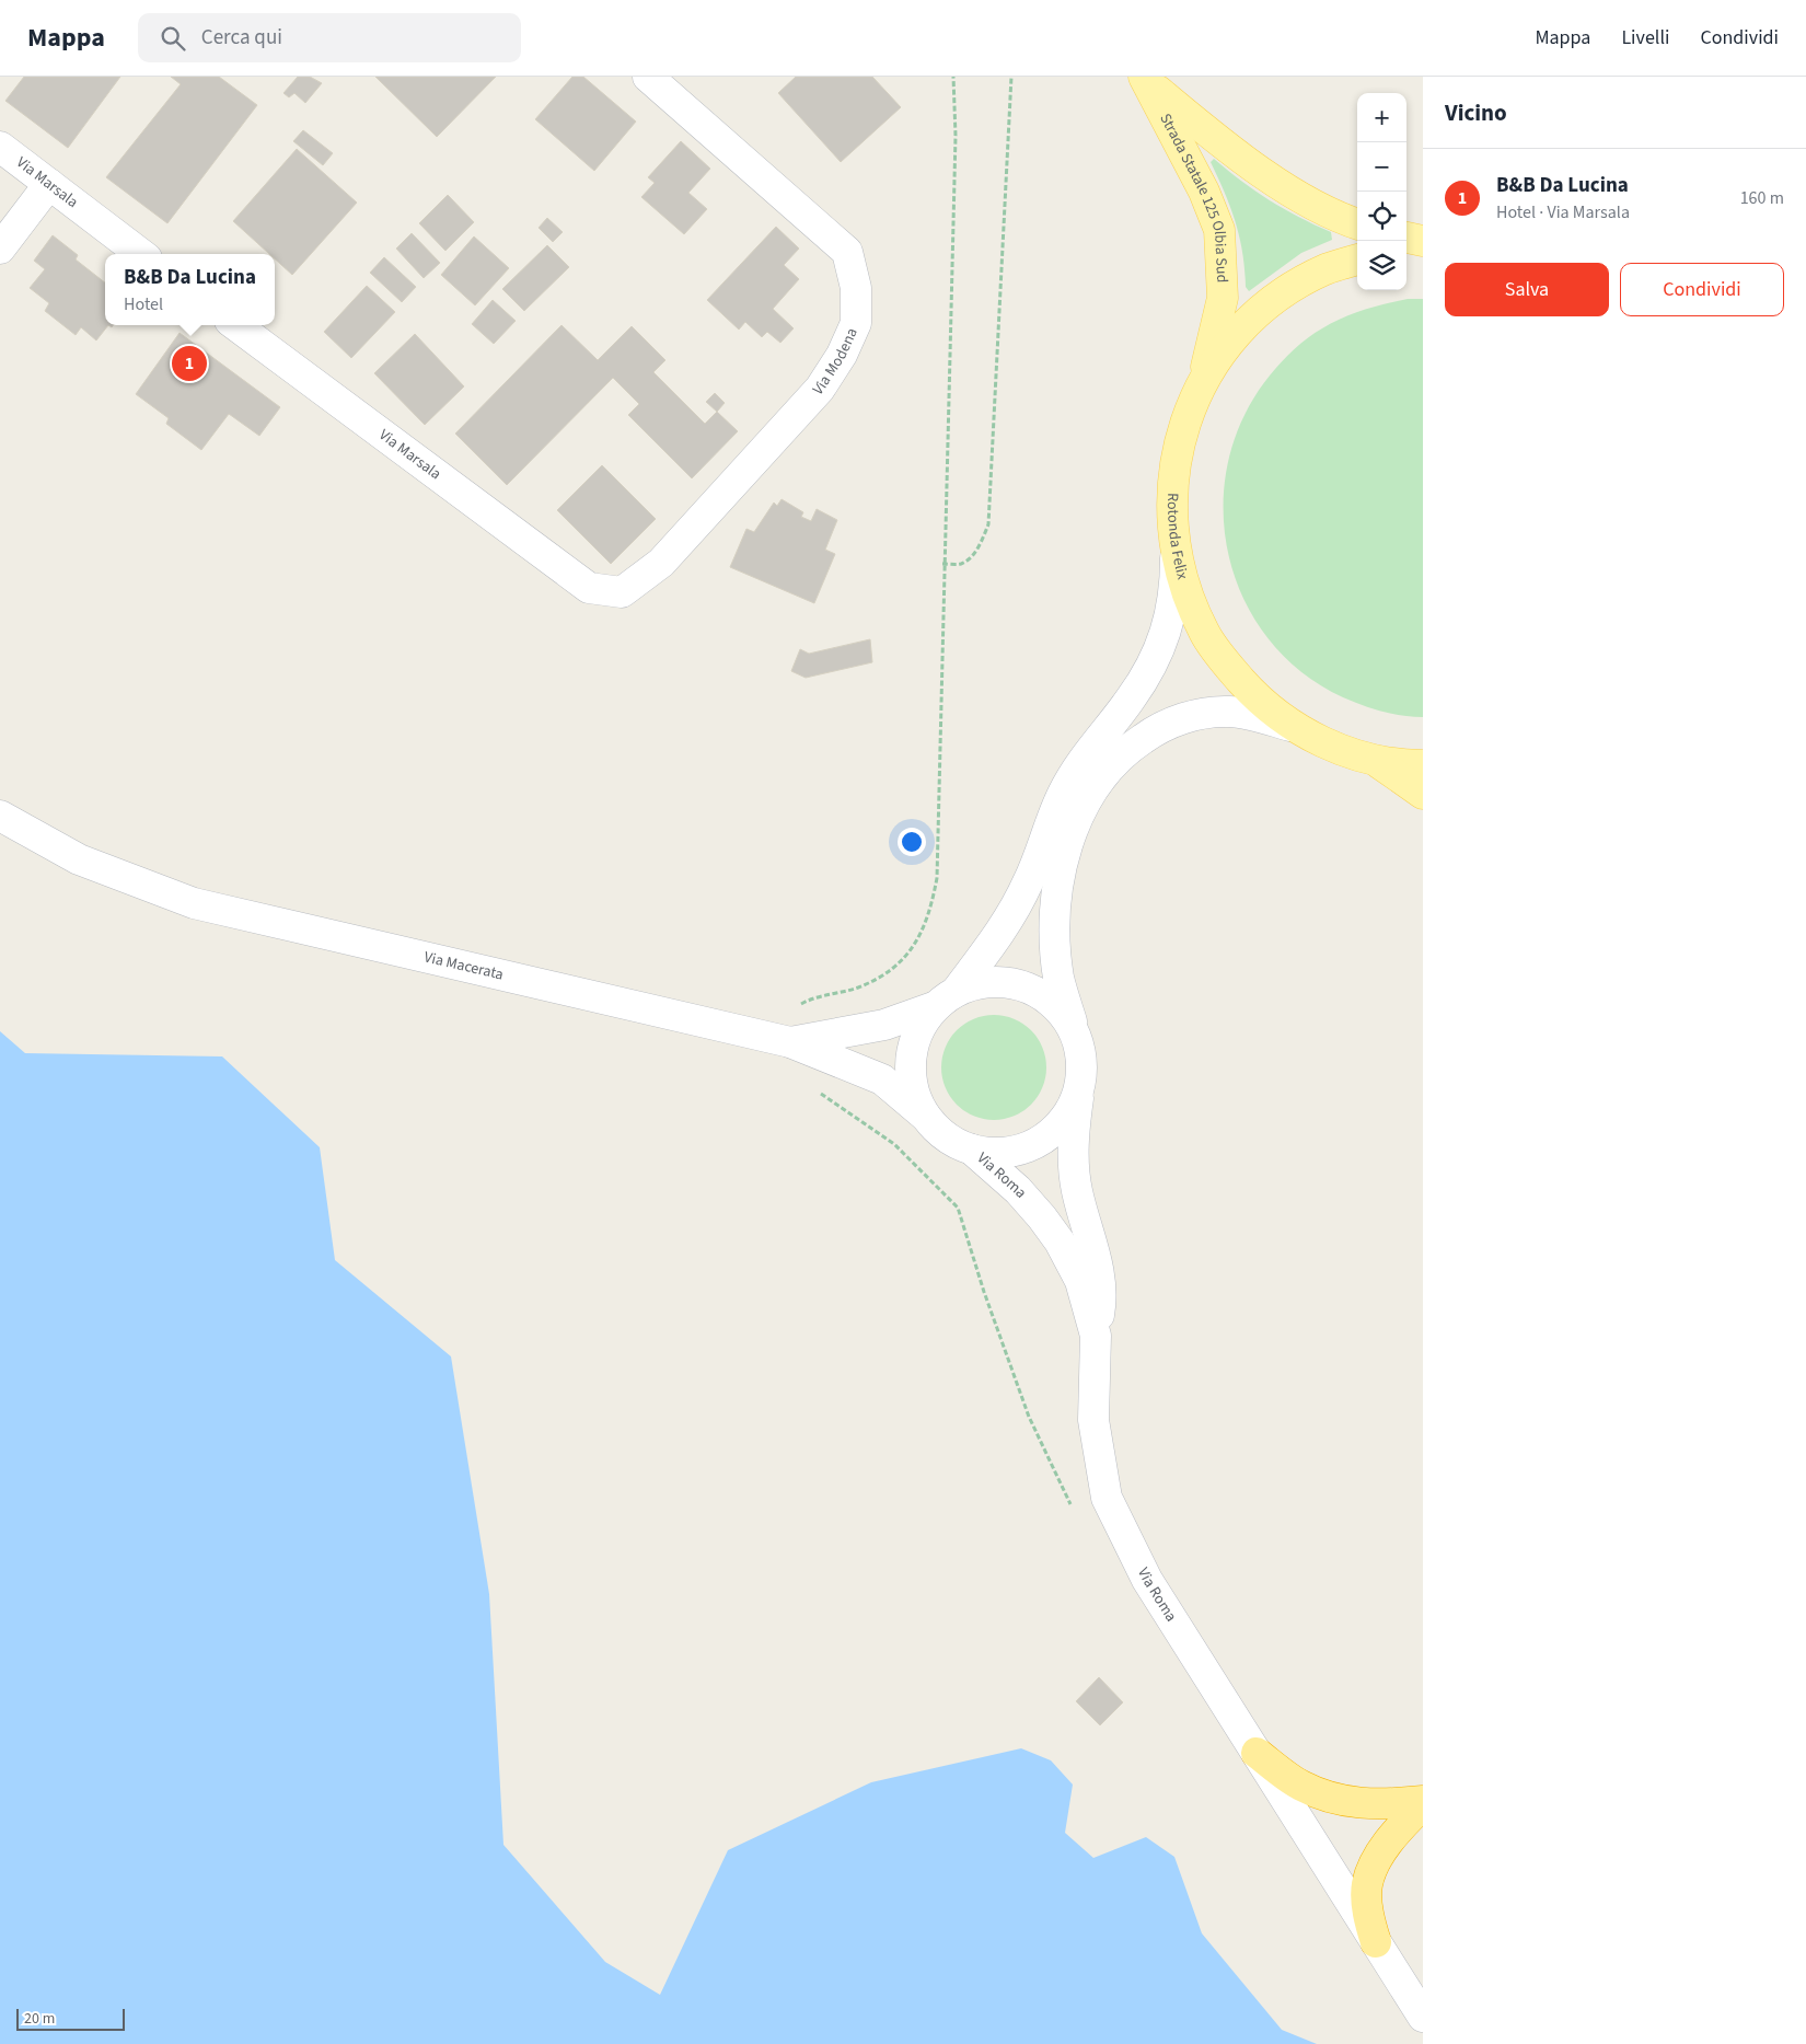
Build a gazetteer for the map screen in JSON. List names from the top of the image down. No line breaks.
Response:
{"streets":{"main road":["Via Marsala","Strada Statale 125 Olbia Sud","Via Modena","Rotonda Felix","Via Macerata","Via Roma"]},"crossings":[["Via Marsala","Via Modena"],["Strada Statale 125 Olbia Sud","Rotonda Felix"],["Via Macerata","Via Roma"]],"scale_bar":"20 m","page":{"header":"Mappa","search":"Cerca qui","nav":["Mappa","Livelli","Condividi"],"heading":"Vicino","map_buttons":["+","−"],"list":[{"mark":"1","name":"B&B Da Lucina","note":"Hotel · Via Marsala","value":"160 m"}],"buttons":["Salva","Condividi"],"popup":["B&B Da Lucina","Hotel"],"pins":"1","scale":"20 m"}}
